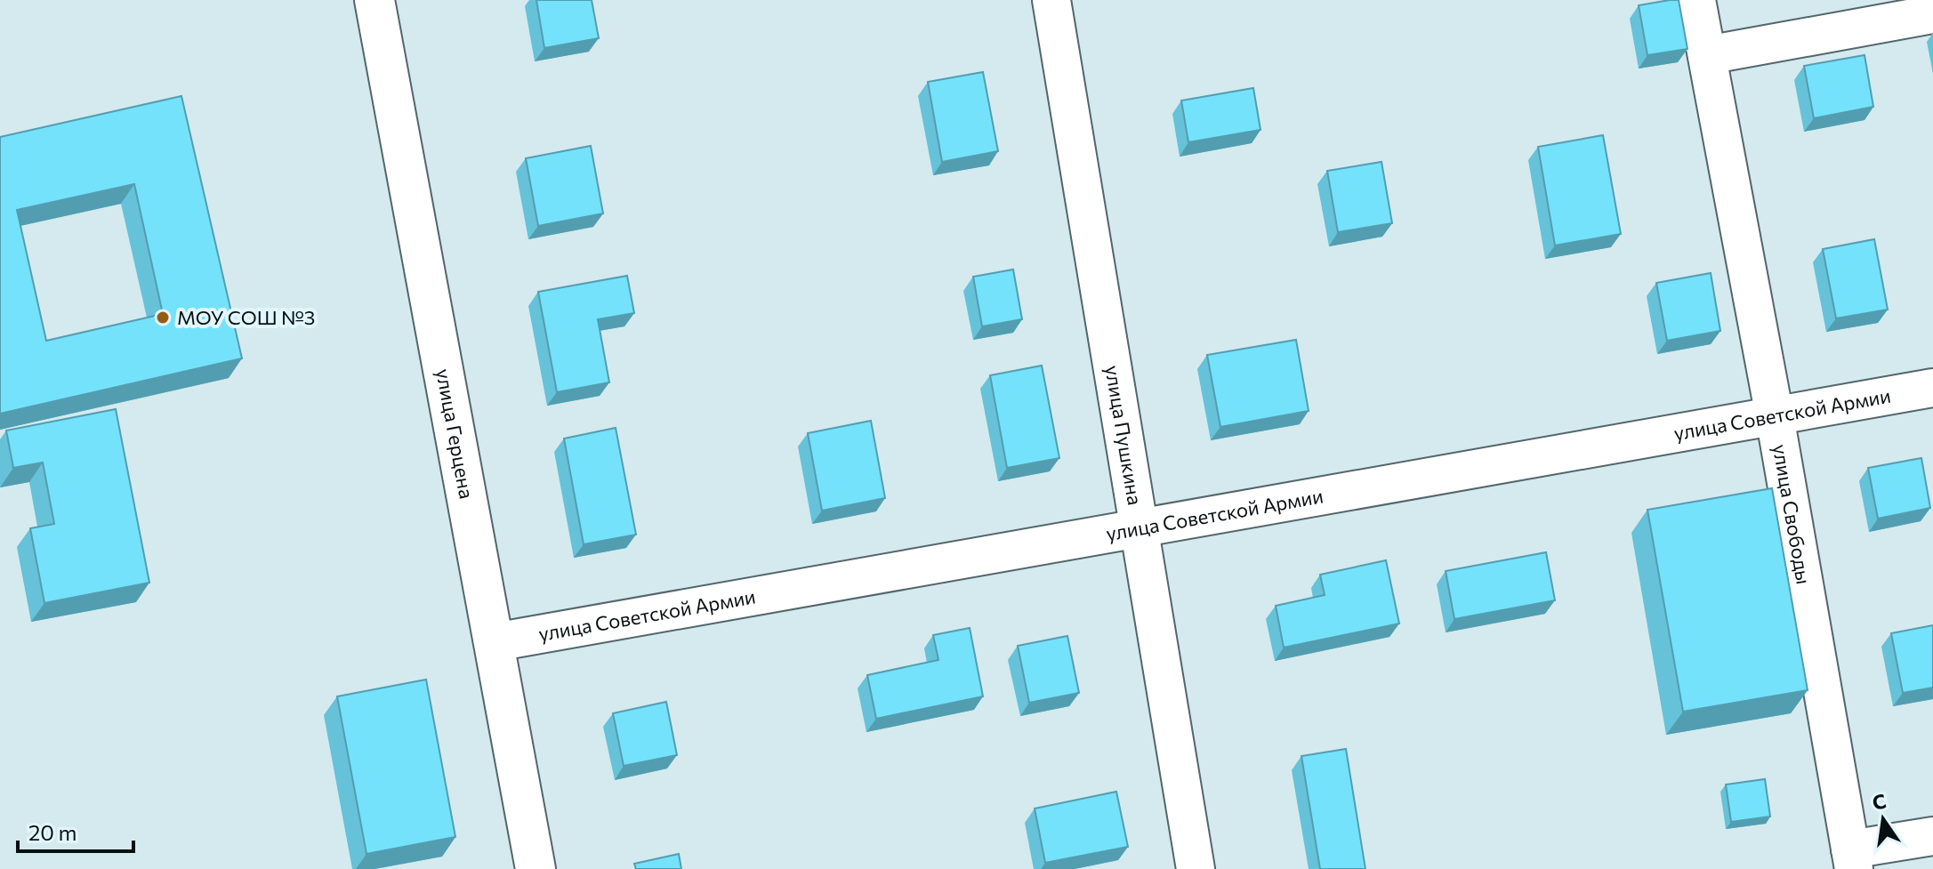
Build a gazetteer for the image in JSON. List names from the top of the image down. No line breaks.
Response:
{"streets":{"street":["улица Советской Армии","улица Герцена","улица Пушкина","улица Свободы"]},"crossings":[["улица Советской Армии","улица Герцена"],["улица Советской Армии","улица Пушкина"],["улица Советской Армии","улица Свободы"]],"places":["МОУ СОШ №3"],"scale_bar":"20 m","north":"top"}
